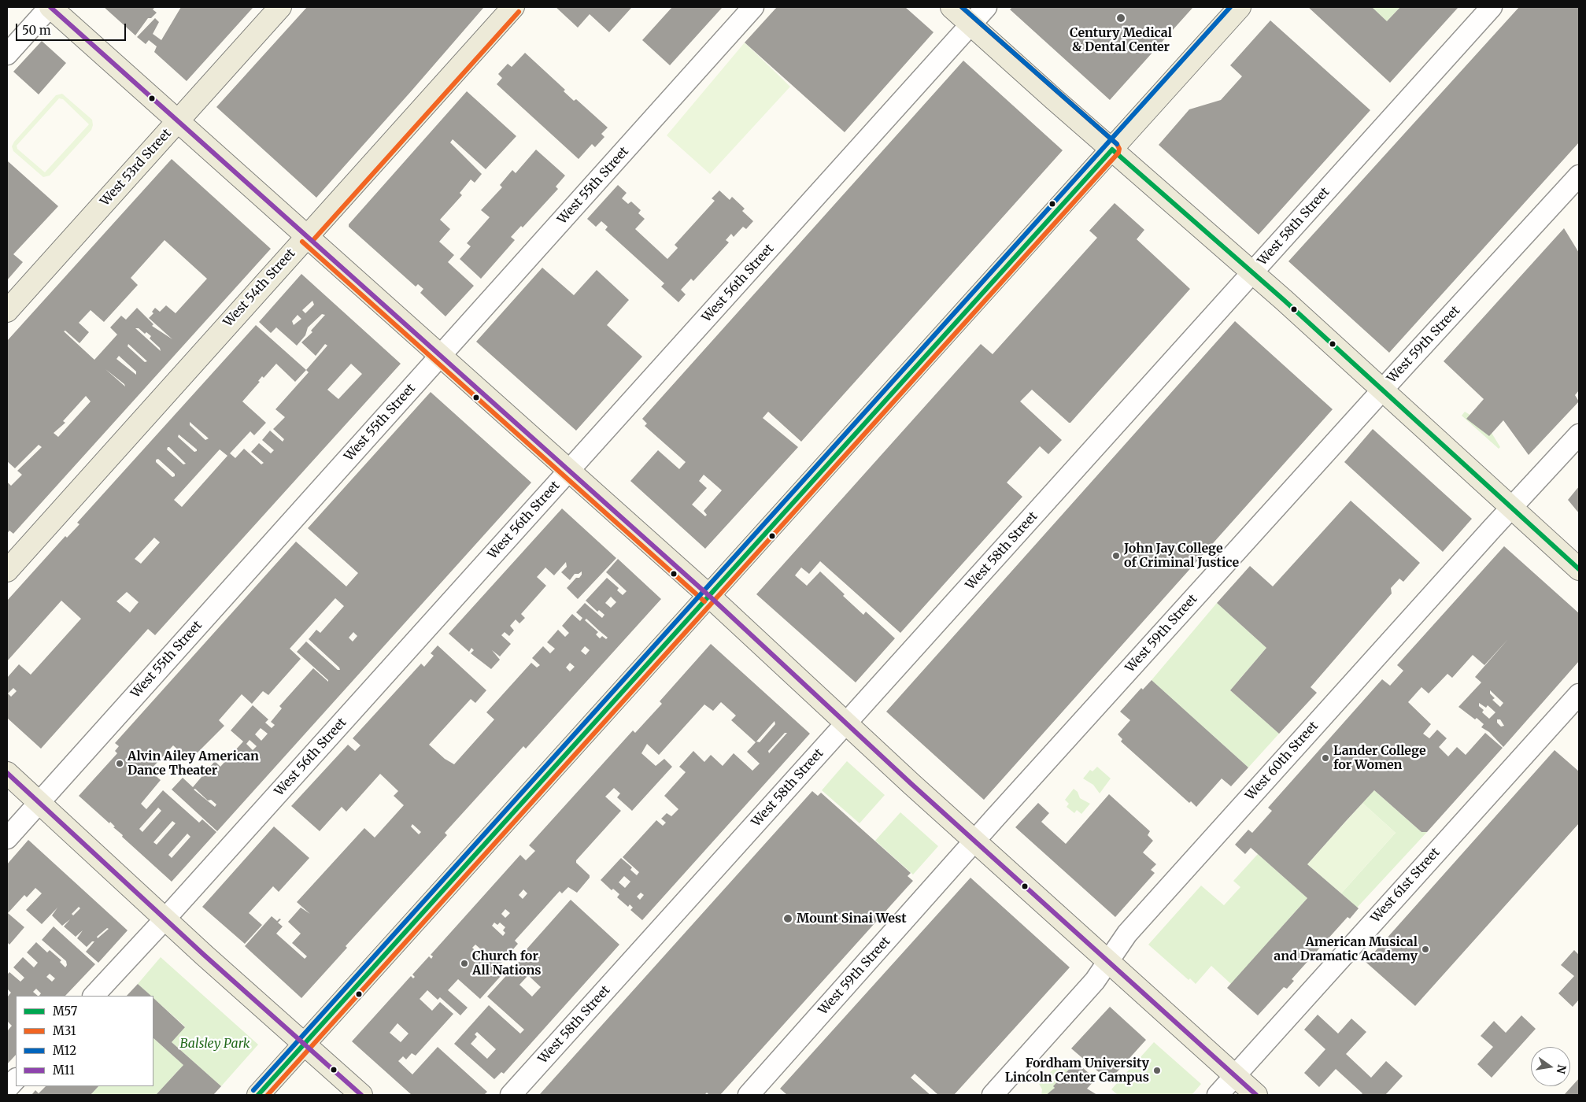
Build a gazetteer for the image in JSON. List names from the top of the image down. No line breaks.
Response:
{"streets":{"main road":["West 53rd Street","West 54th Street"],"street":["West 55th Street","West 58th Street","West 56th Street","West 59th Street","West 60th Street","West 61st Street"]},"parks":["Balsley Park"],"places":["Century Medical & Dental Center","John Jay College of Criminal Justice","Lander College for Women","Alvin Ailey American Dance Theater","Mount Sinai West","American Musical and Dramatic Academy","Church for All Nations","Fordham University Lincoln Center Campus"],"lines":["transit line M31","transit line M12","transit line M11","transit line M57"],"legend":["M57","M31","M12","M11"],"scale_bar":"50 m","north":"right"}
